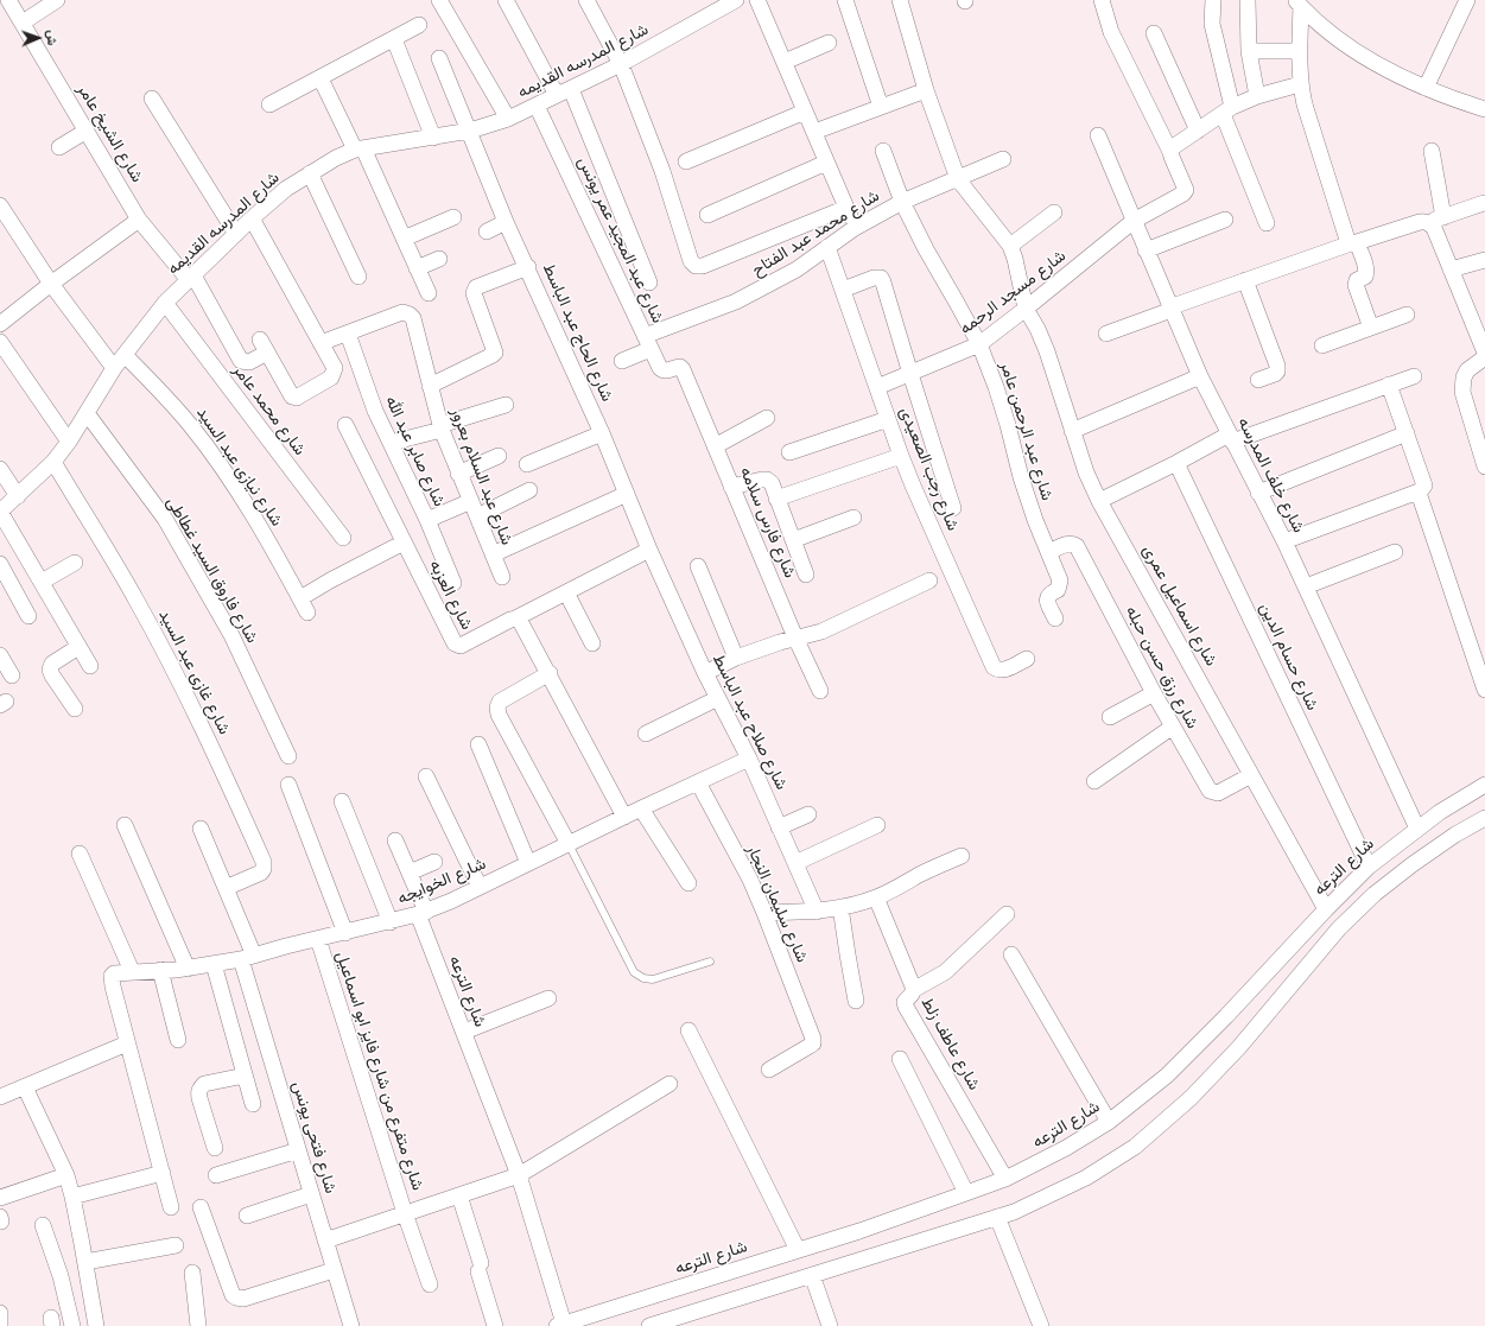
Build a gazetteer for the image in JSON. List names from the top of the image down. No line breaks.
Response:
{"streets":{"street":["شارع المدرسه القديمه","شارع الشيخ عامر","شارع محمد عبد الفتاح","شارع عبد المجيد عمر يونس","شارع مسجد الرحمه","شارع الحاج عبد الباسط","شارع محمد عامر","شارع عبد الرحمن عامر","شارع صابر عبد الله","شارع نيازى عبد السيد","شارع رجب الصعيدى","شارع خلف المدرسه","شارع عبد السلام بعرور","شارع فارس سلامه","شارع فاروق السيد غطاطى","شارع العزبه","شارع اسماعيل عمرى","شارع حسام الدين","شارع رزق حسن حبله","شارع غازى عبد السيد","شارع صلاح عبد الباسط","شارع الترعه","شارع الخوايجه","شارع سليمان النجار","شارع عاطف زلط","شارع متفرع من شارع فايز ابو اسماعيل","شارع فتحى يونس"]},"crossings":[["شارع المدرسه القديمه","شارع الشيخ عامر"],["شارع المدرسه القديمه","شارع محمد عبد الفتاح"],["شارع المدرسه القديمه","شارع عبد المجيد عمر يونس"],["شارع المدرسه القديمه","شارع الحاج عبد الباسط"],["شارع المدرسه القديمه","شارع محمد عامر"],["شارع المدرسه القديمه","شارع نيازى عبد السيد"],["شارع المدرسه القديمه","شارع فاروق السيد غطاطى"],["شارع المدرسه القديمه","شارع غازى عبد السيد"],["شارع الشيخ عامر","شارع عبد السلام بعرور"],["شارع محمد عبد الفتاح","شارع عبد المجيد عمر يونس"],["شارع محمد عبد الفتاح","شارع عبد الرحمن عامر"],["شارع محمد عبد الفتاح","شارع رجب الصعيدى"],["شارع عبد المجيد عمر يونس","شارع فارس سلامه"],["شارع مسجد الرحمه","شارع عبد الرحمن عامر"],["شارع مسجد الرحمه","شارع رجب الصعيدى"],["شارع مسجد الرحمه","شارع خلف المدرسه"],["شارع مسجد الرحمه","شارع اسماعيل عمرى"],["شارع الحاج عبد الباسط","شارع العزبه"],["شارع الحاج عبد الباسط","شارع صلاح عبد الباسط"],["شارع عبد الرحمن عامر","شارع رزق حسن حبله"],["شارع صابر عبد الله","شارع عبد السلام بعرور"],["شارع نيازى عبد السيد","شارع العزبه"],["شارع خلف المدرسه","شارع الترعه"],["شارع العزبه","شارع صلاح عبد الباسط"],["شارع اسماعيل عمرى","شارع رزق حسن حبله"],["شارع اسماعيل عمرى","شارع الترعه"],["شارع حسام الدين","شارع الترعه"],["شارع غازى عبد السيد","شارع فتحى يونس"],["شارع صلاح عبد الباسط","شارع الخوايجه"],["شارع الترعه","شارع الخوايجه"],["شارع الترعه","شارع عاطف زلط"],["شارع الخوايجه","شارع سليمان النجار"],["شارع الخوايجه","شارع متفرع من شارع فايز ابو اسماعيل"],["شارع الخوايجه","شارع فتحى يونس"]],"north":"right"}
